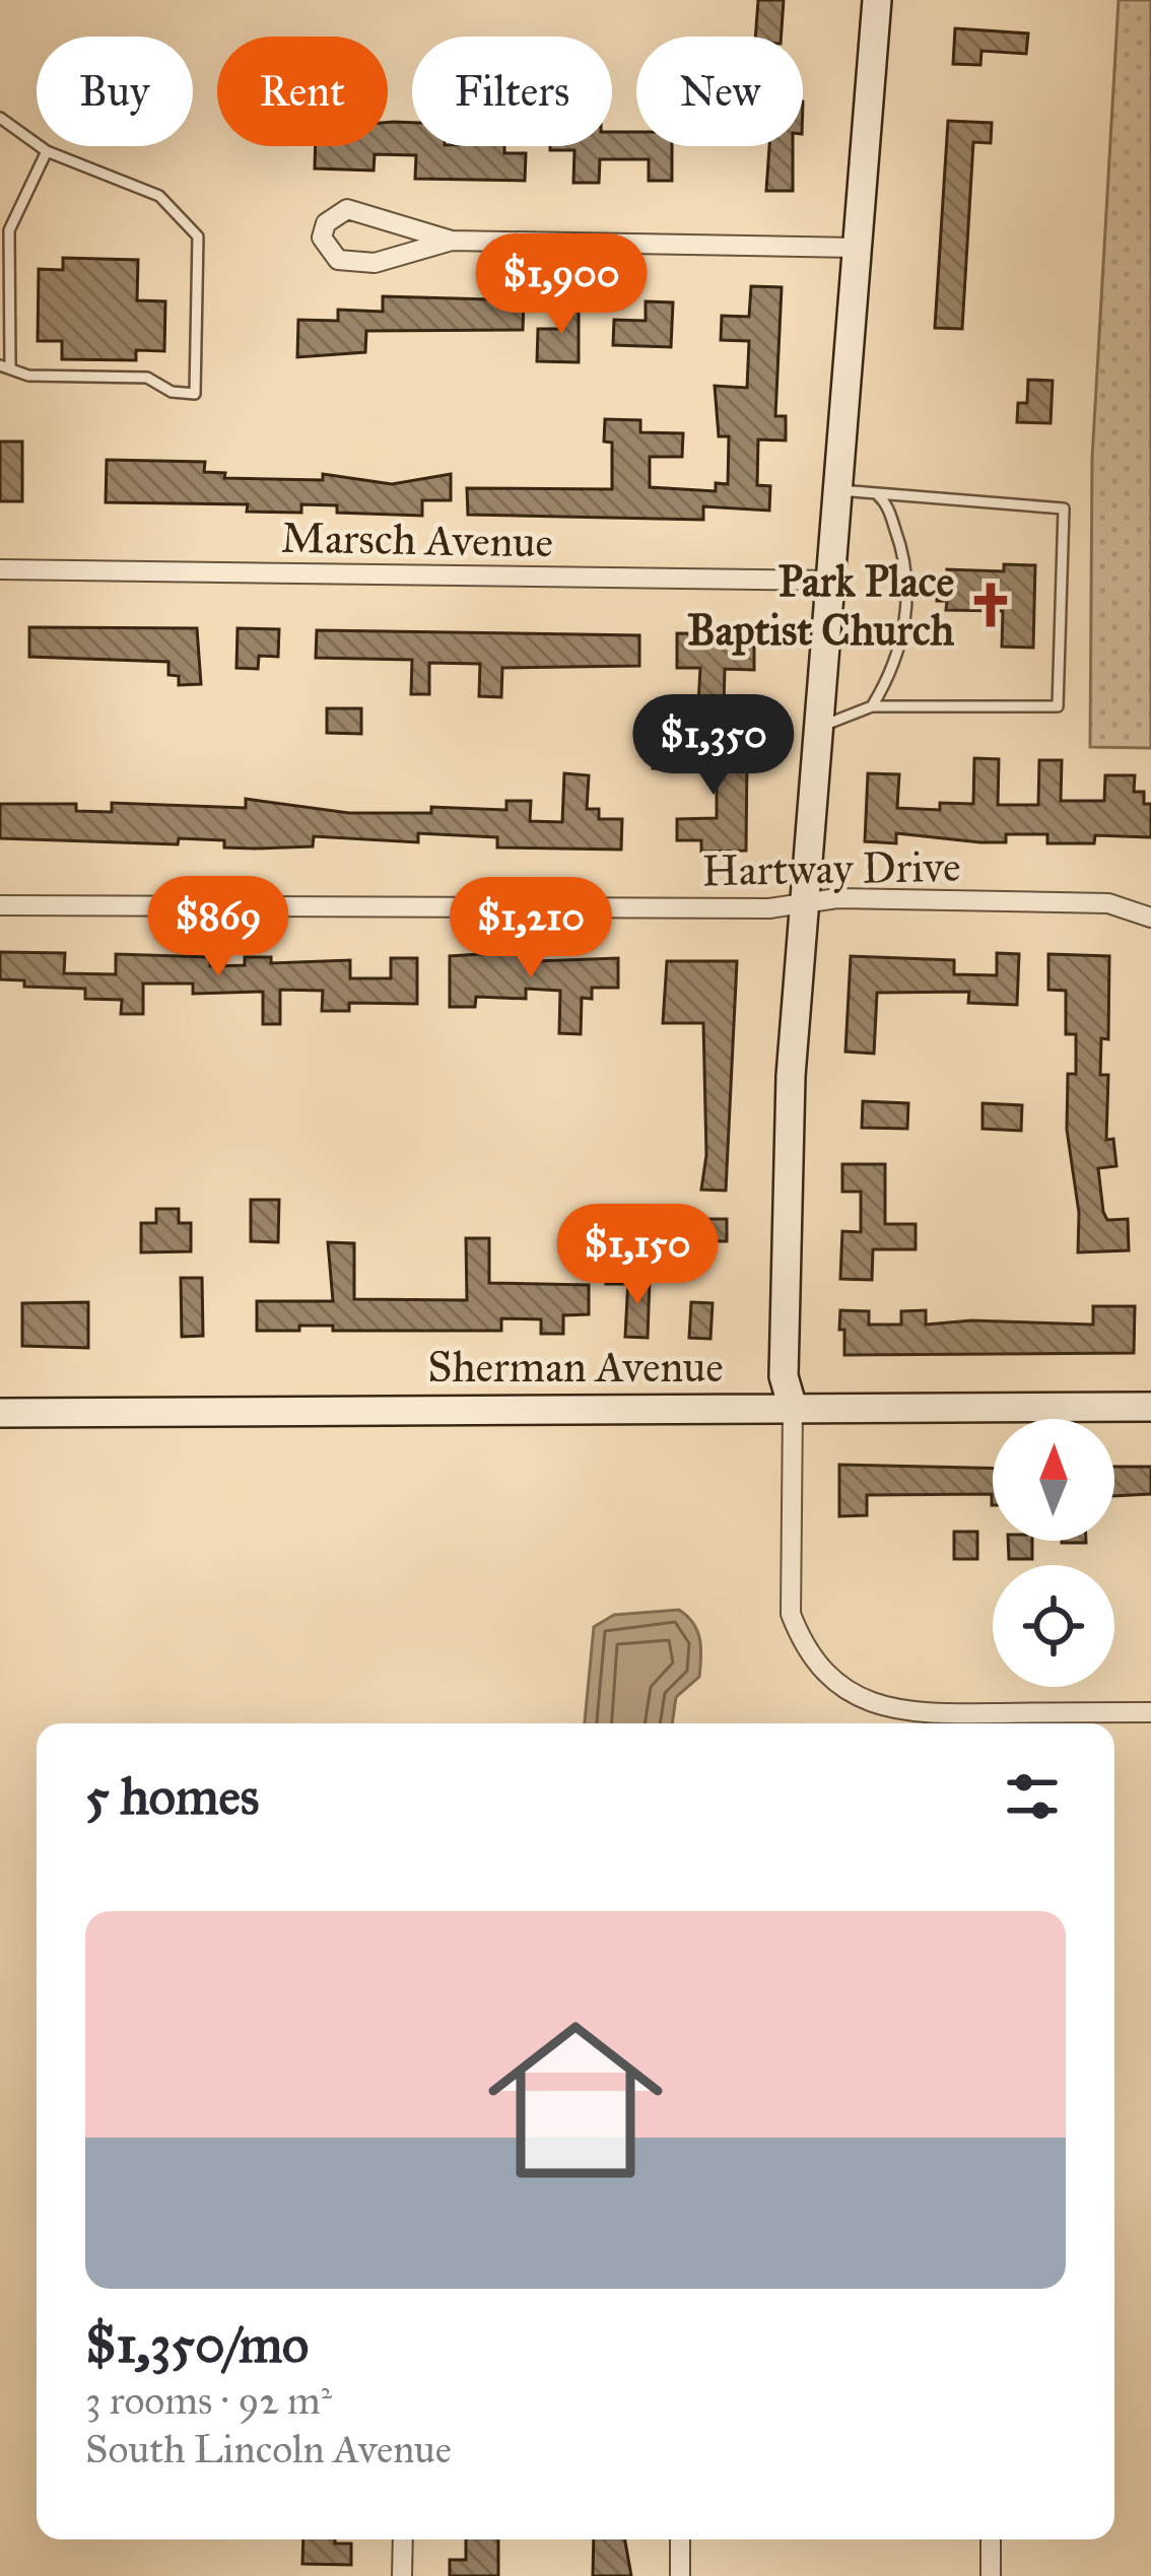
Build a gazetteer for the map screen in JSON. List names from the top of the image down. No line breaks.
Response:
{"streets":{"street":["Marsch Avenue","Hartway Drive","Sherman Avenue"]},"places":{"church":["Park Place Baptist Church"]},"north":"top","page":{"chip":["Buy","Rent","Filters","New"],"price":["$1,900","$1,350","$869","$1,210","$1,150"],"heading":"5 homes","list":[{"name":"$1,350/mo","note":"3 rooms · 92 m² · South Lincoln Avenue"}]}}
